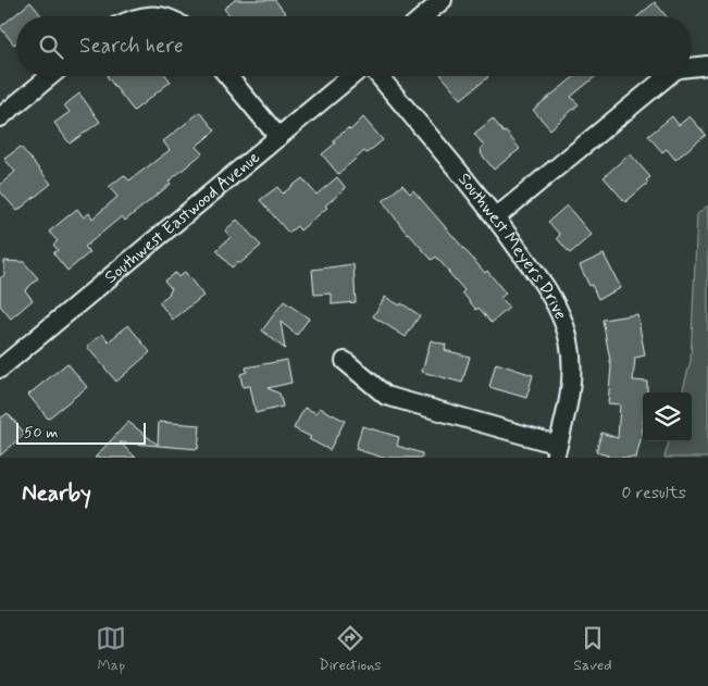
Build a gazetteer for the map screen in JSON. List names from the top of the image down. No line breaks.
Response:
{"streets":{"street":["Southwest Eastwood Avenue","Southwest Meyers Drive"]},"scale_bar":"50 m","page":{"search":"Search here","scale":"50 m","heading":["Nearby","0 results"],"nav":["Map","Directions","Saved"]}}
